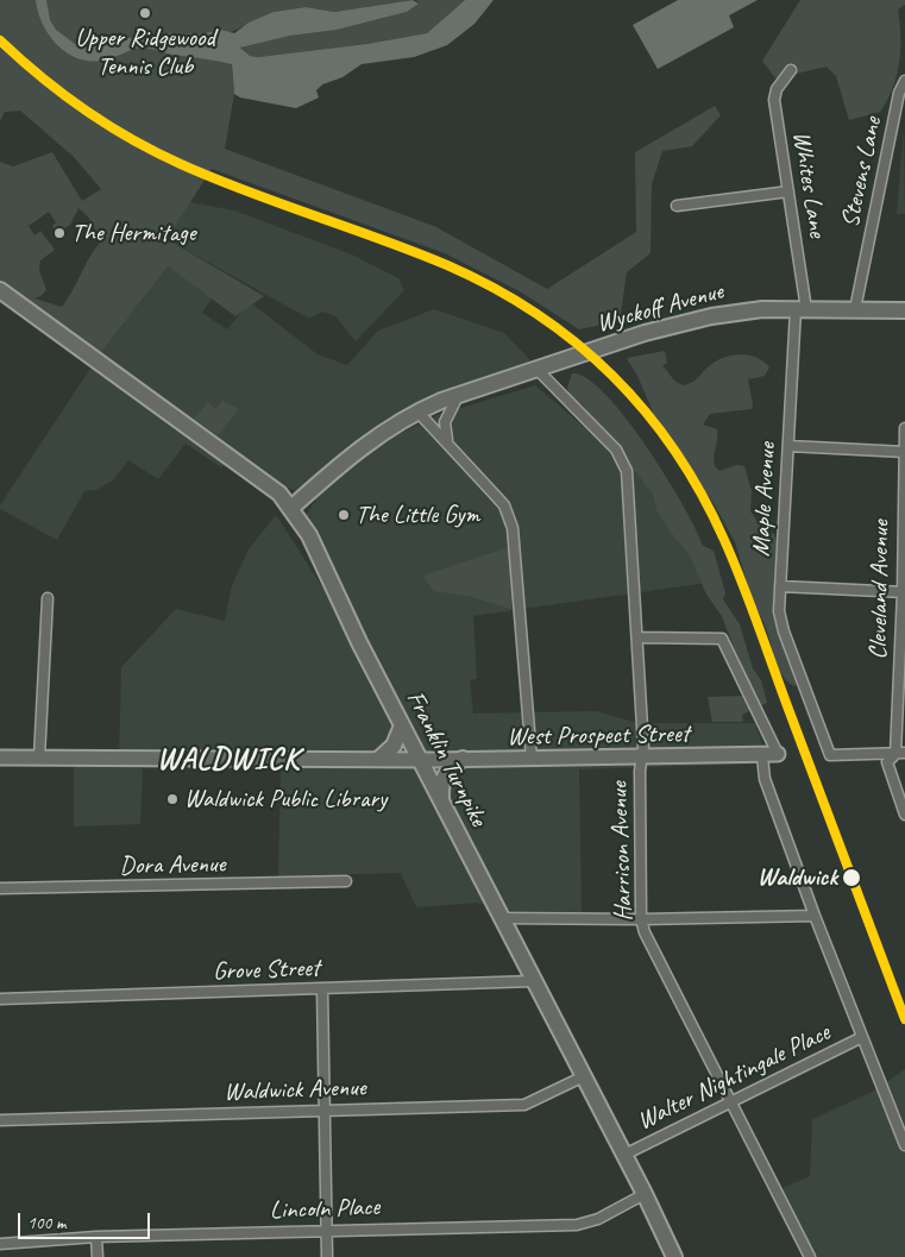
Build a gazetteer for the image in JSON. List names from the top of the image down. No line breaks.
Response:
{"streets":{"main road":["Wyckoff Avenue","Franklin Turnpike"],"street":["Stevens Lane","Whites Lane","Maple Avenue","Cleveland Avenue","West Prospect Street","Harrison Avenue","Dora Avenue","Grove Street","Walter Nightingale Place","Waldwick Avenue","Lincoln Place"]},"crossings":[["Stevens Lane","Wyckoff Avenue"],["Whites Lane","Wyckoff Avenue"],["Whites Lane","Maple Avenue"],["Wyckoff Avenue","Maple Avenue"],["Wyckoff Avenue","Franklin Turnpike"],["Wyckoff Avenue","Harrison Avenue"],["Maple Avenue","Cleveland Avenue"],["West Prospect Street","Franklin Turnpike"],["West Prospect Street","Harrison Avenue"],["Franklin Turnpike","Grove Street"],["Franklin Turnpike","Walter Nightingale Place"],["Franklin Turnpike","Waldwick Avenue"],["Franklin Turnpike","Lincoln Place"],["Harrison Avenue","Walter Nightingale Place"]],"districts":["WALDWICK"],"places":["Upper Ridgewood Tennis Club","The Hermitage","The Little Gym","Waldwick Public Library","Waldwick"],"scale_bar":"100 m"}
